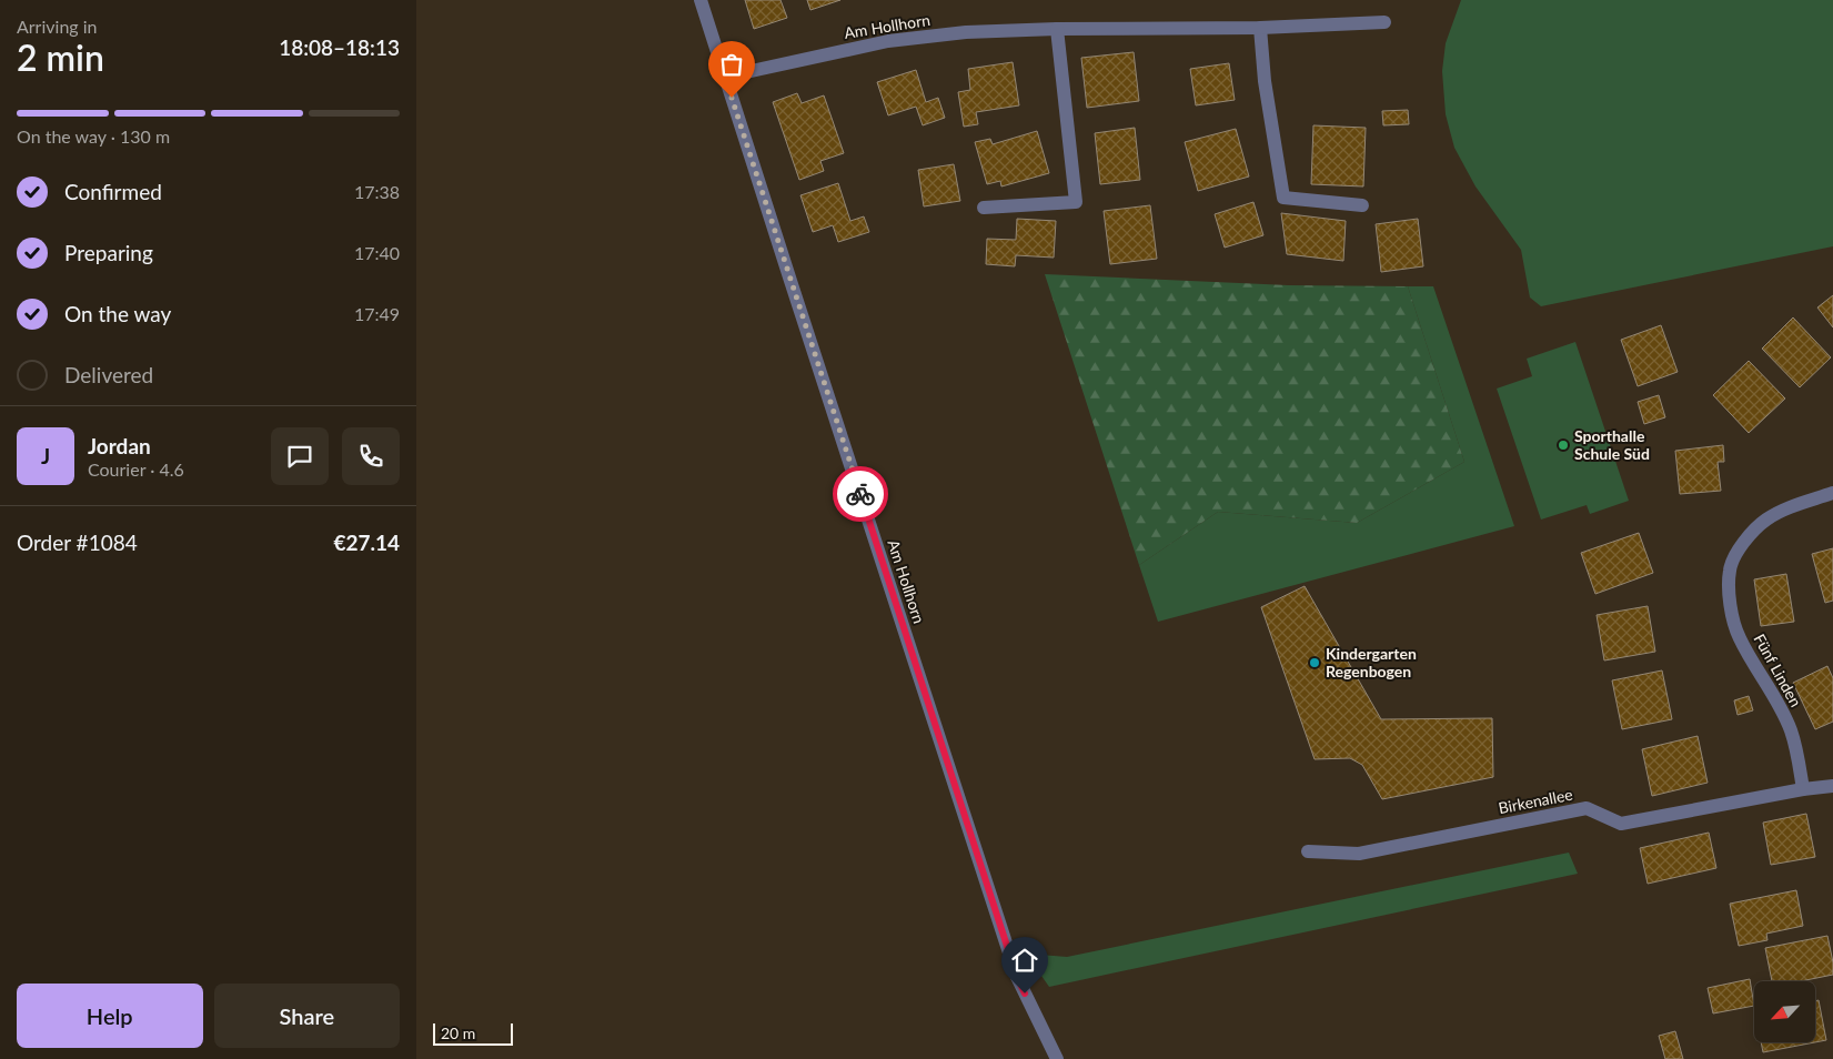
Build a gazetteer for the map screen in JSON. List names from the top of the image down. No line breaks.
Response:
{"streets":{"street":["Am Hollhorn","Fünf Linden","Birkenallee"]},"crossings":[["Fünf Linden","Birkenallee"]],"places":["Sporthalle Schule Süd","Kindergarten Regenbogen"],"scale_bar":"20 m","north":"bottom left","page":{"heading":["2 min","Arriving in","18:08–18:13"],"panel":["Jordan","Courier · 4.6","Order #1084","€27.14"],"bar":"On the way · 130 m","list":[["Confirmed","17:38"],["Preparing","17:40"],["On the way","17:49"],"Delivered"],"round":"J","buttons":["Help","Share"],"scale":"20 m"}}
